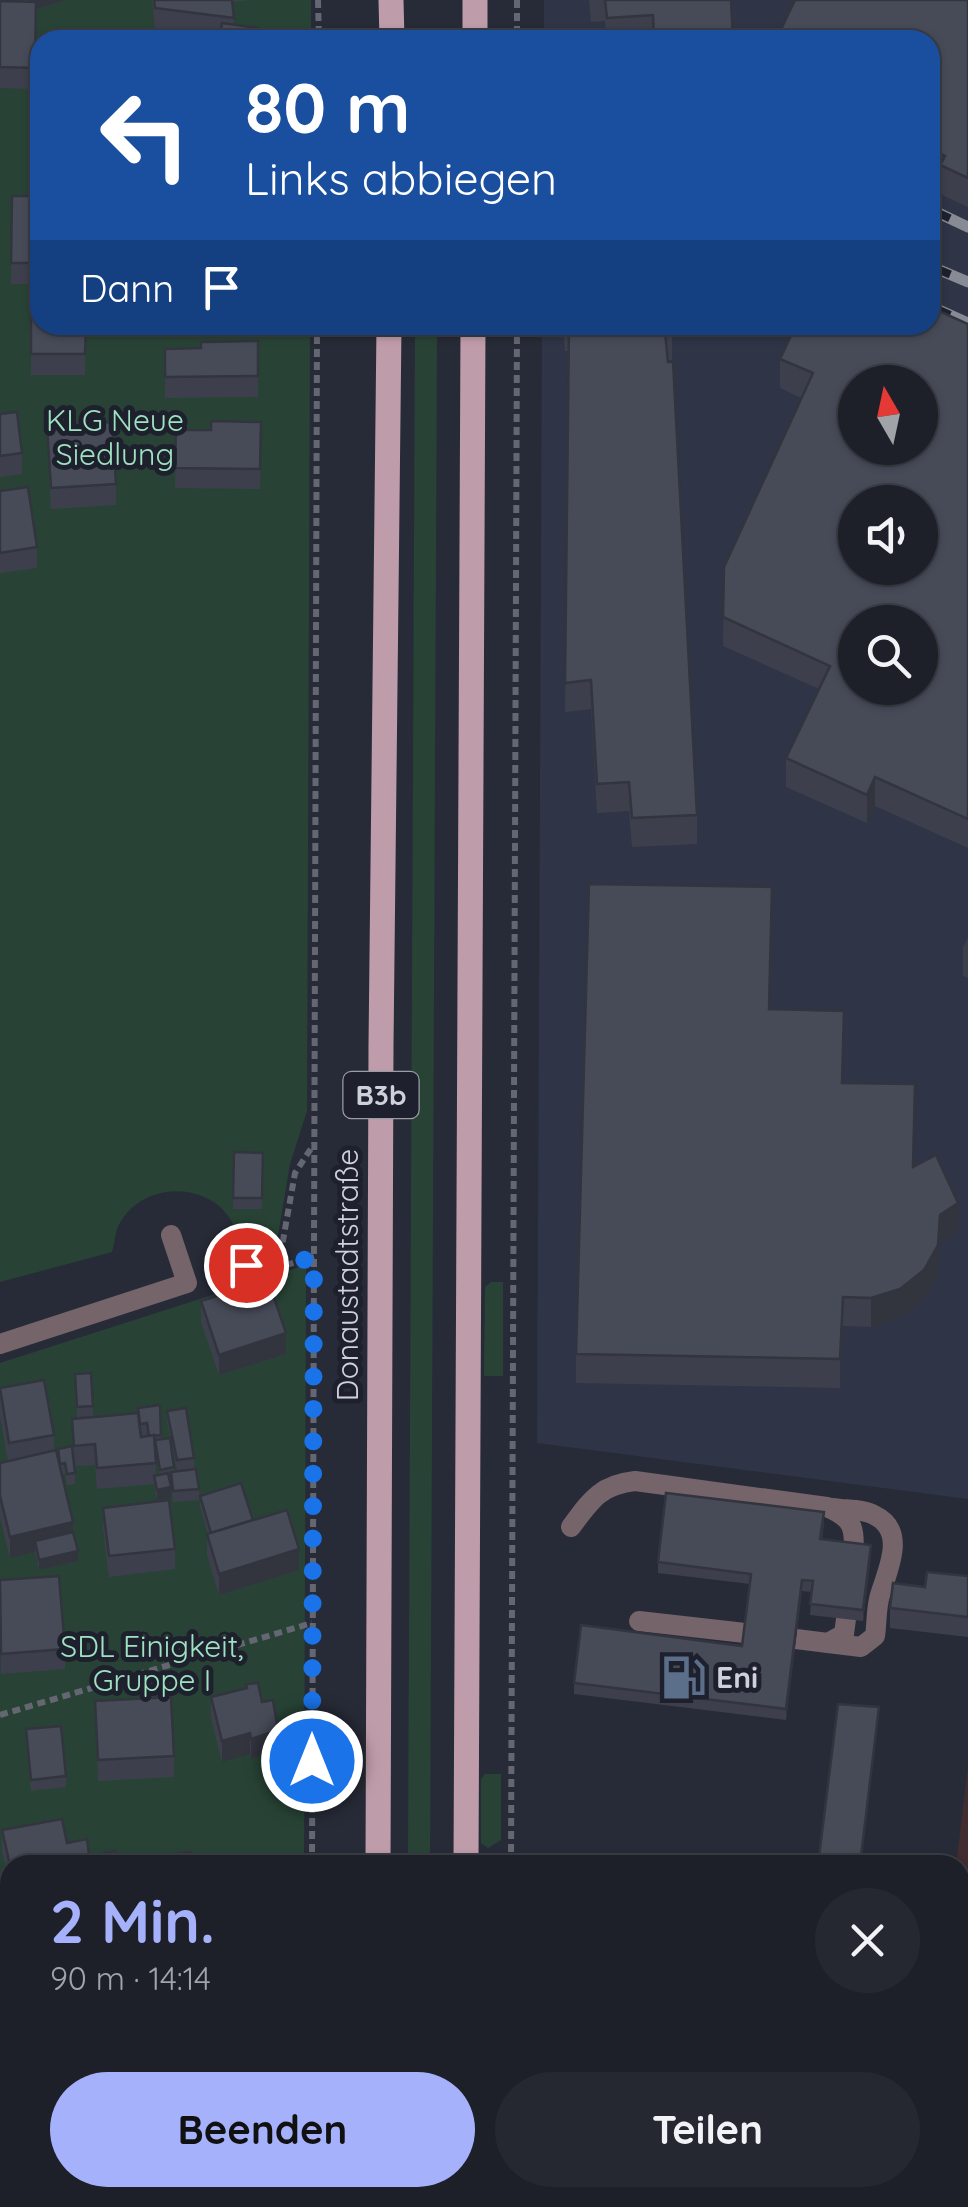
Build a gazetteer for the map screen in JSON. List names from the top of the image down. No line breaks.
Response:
{"streets":{"main road":["B3b","Donaustadtstraße"]},"parks":["KLG Neue Siedlung","SDL Einigkeit, Gruppe I"],"places":{"fuel station":["Eni"]},"north":"top","page":{"turn":["80 m","Links abbiegen"],"then":"Dann","heading":["2 Min.","90 m · 14:14"],"buttons":["Beenden","Teilen"]}}
